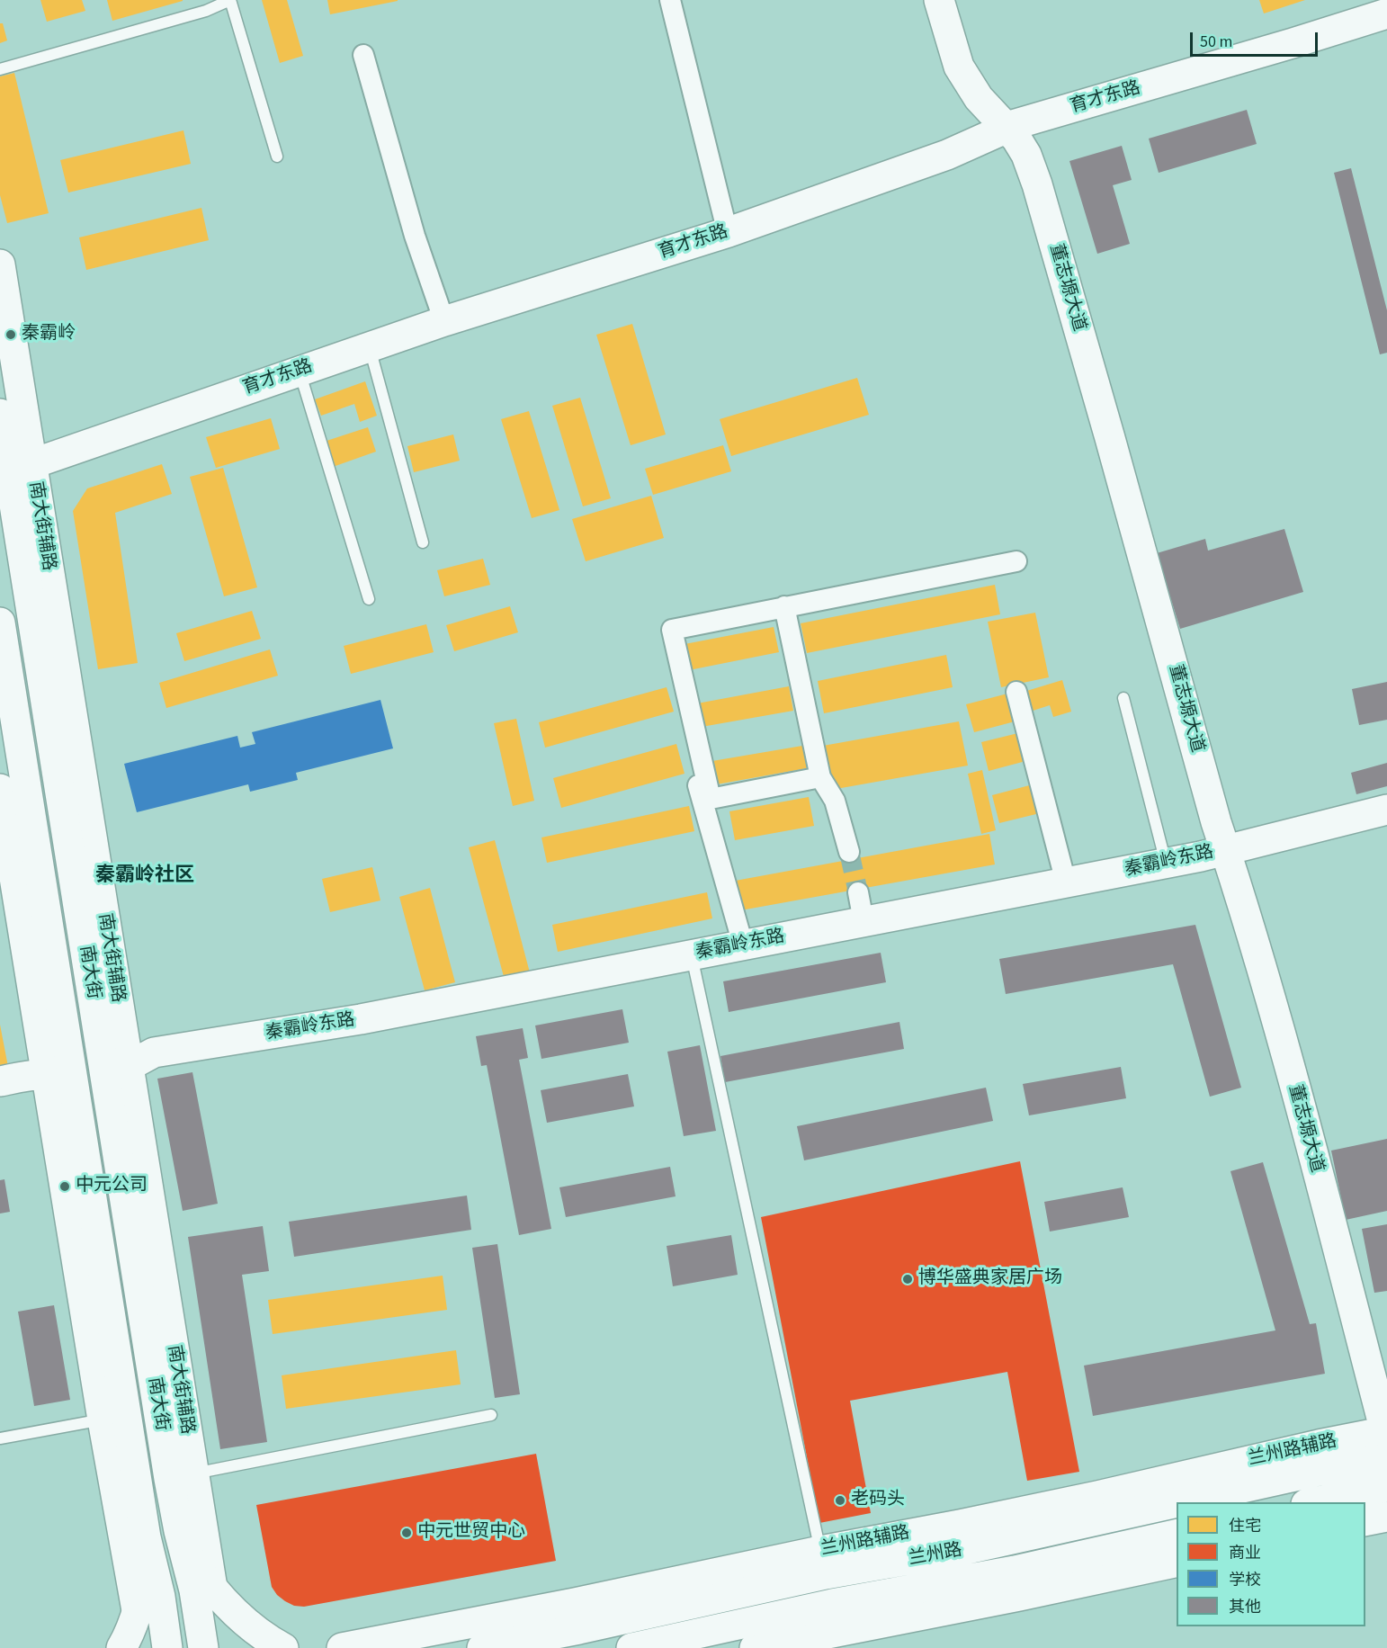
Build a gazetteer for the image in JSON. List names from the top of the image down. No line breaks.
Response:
{"streets":{"street":["育才东路","董志塬大道","南大街辅路","秦霸岭东路","南大街","兰州路辅路","兰州路"]},"crossings":[["育才东路","董志塬大道"],["育才东路","南大街辅路"],["育才东路","南大街"],["董志塬大道","秦霸岭东路"],["董志塬大道","兰州路"],["南大街辅路","秦霸岭东路"],["南大街辅路","南大街"],["秦霸岭东路","南大街"],["兰州路辅路","兰州路"]],"districts":["秦霸岭社区"],"places":["秦霸岭","中元公司","博华盛典家居广场","老码头","中元世贸中心"],"legend":["住宅","商业","学校","其他"],"scale_bar":"50 m"}
